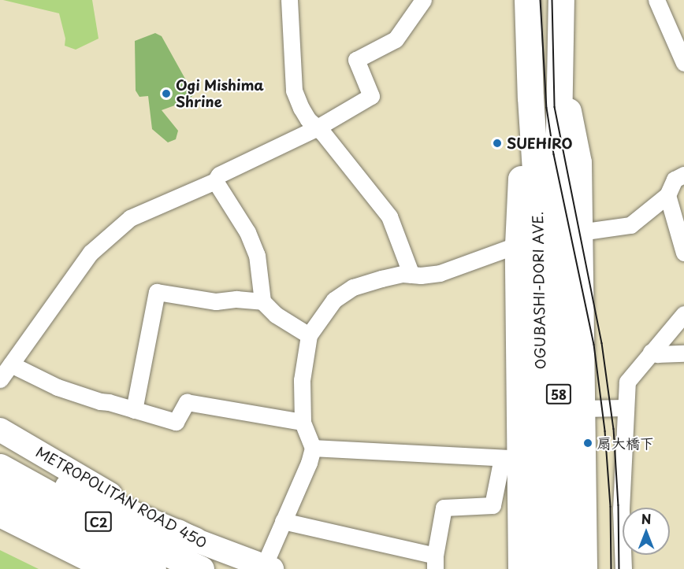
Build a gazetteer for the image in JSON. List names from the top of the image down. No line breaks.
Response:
{"streets":{"main road":["OGUBASHI-DORI AVE.","58","METROPOLITAN ROAD 450","C2"]},"crossings":[["OGUBASHI-DORI AVE.","58"]],"places":["Ogi Mishima Shrine","SUEHIRO","扇大橋下"],"north":"top"}
